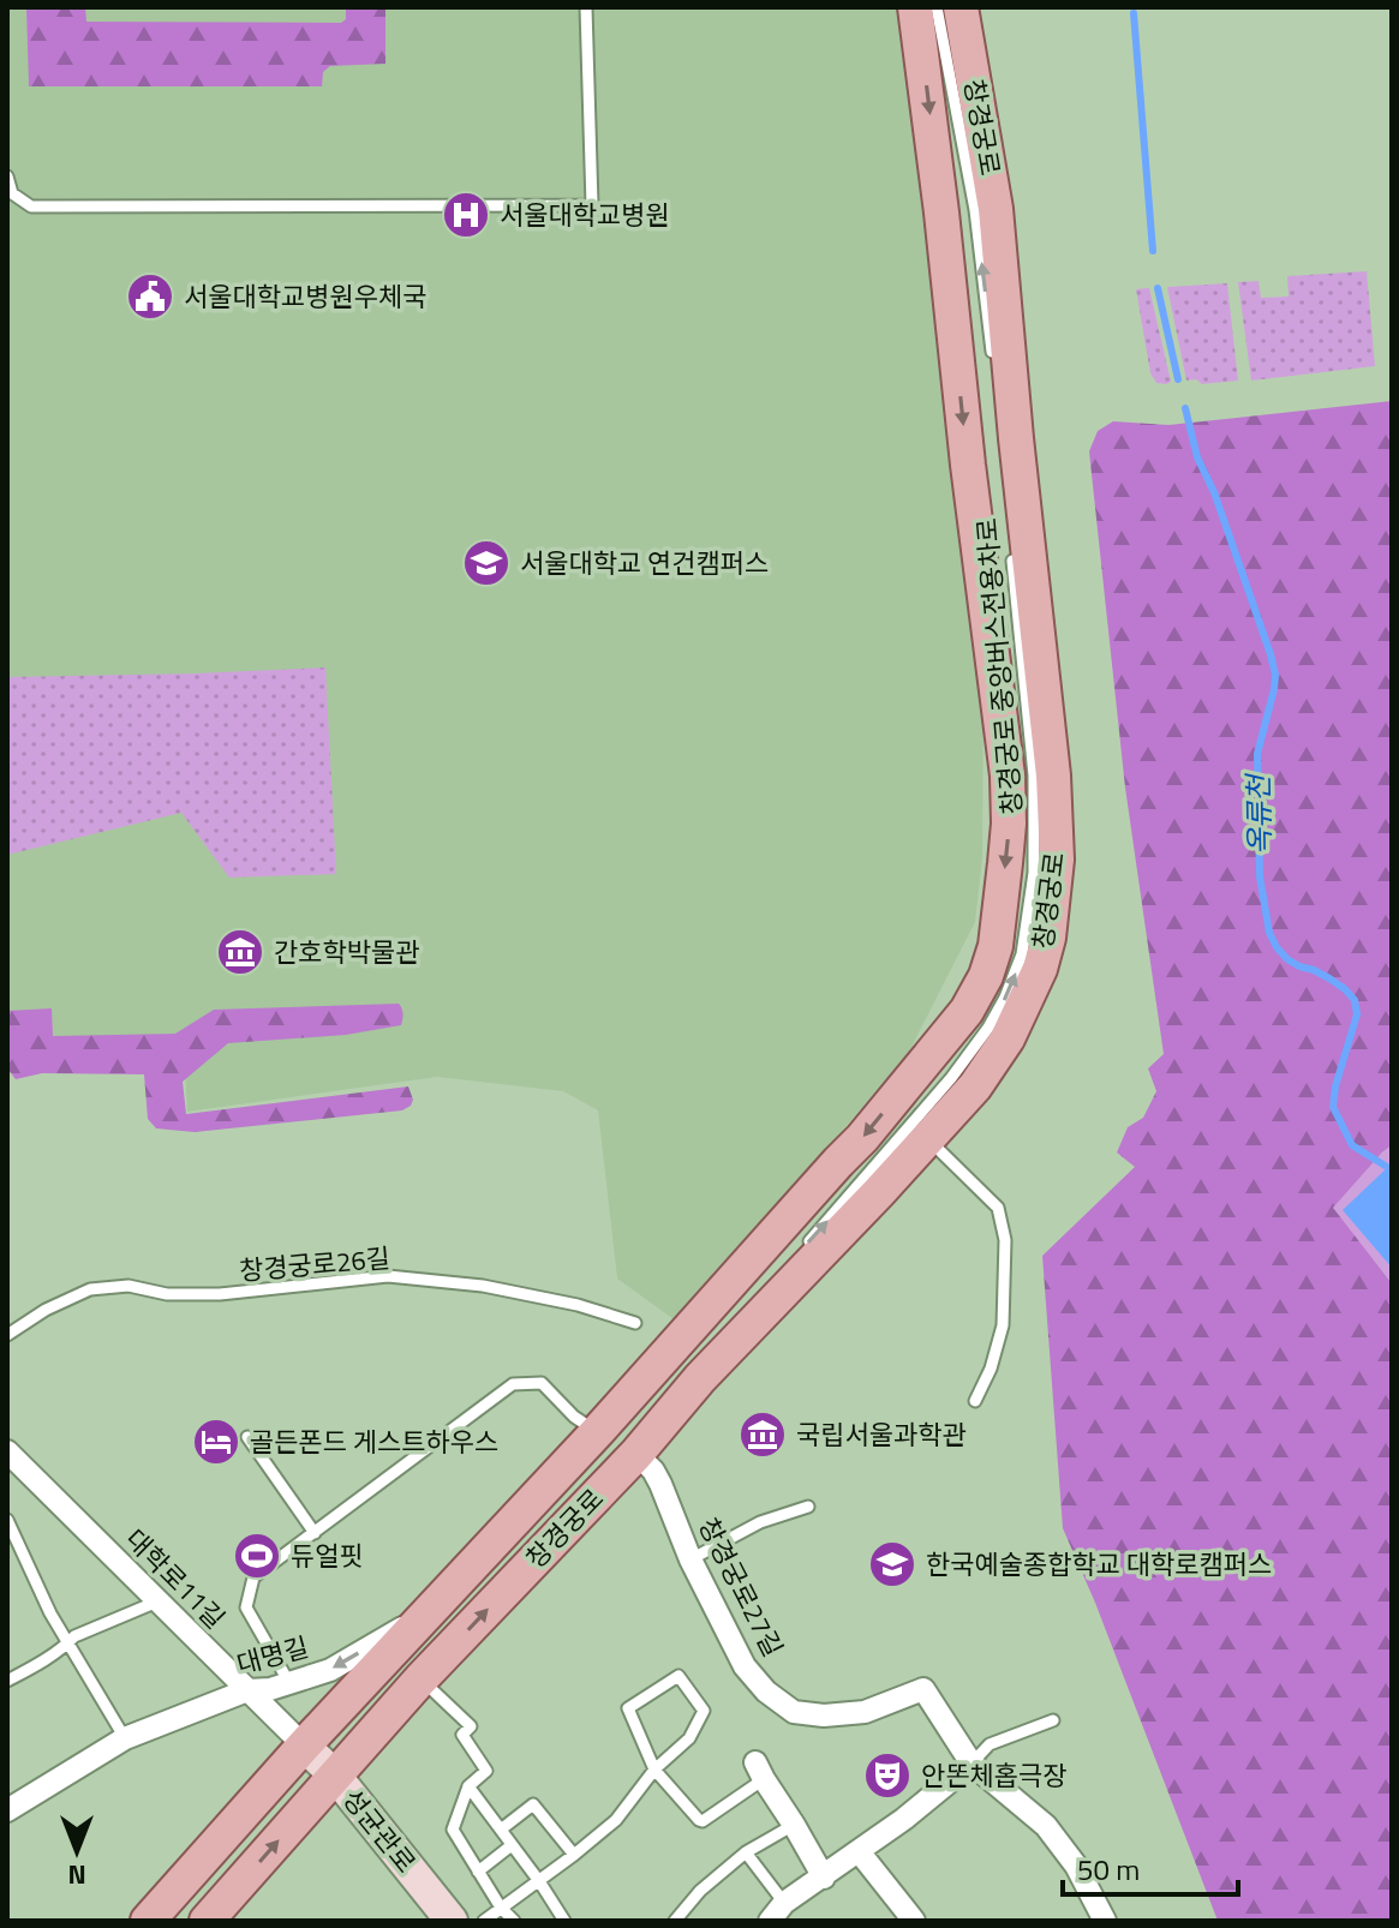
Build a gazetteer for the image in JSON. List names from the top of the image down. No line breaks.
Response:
{"streets":{"main road":["창경궁로"],"street":["대학로11길","창경궁로27길","대명길","성균관로"],"lane":["창경궁로 중앙버스전용차로","창경궁로26길"]},"crossings":[["창경궁로","대학로11길"],["창경궁로","창경궁로27길"],["창경궁로","대명길"],["창경궁로","성균관로"],["대학로11길","대명길"],["대학로11길","성균관로"]],"one_way":["창경궁로 중앙버스전용차로"],"water":["옥류천"],"places":{"hospital":["서울대학교병원"],"public building":["서울대학교병원우체국"],"school or university":["서울대학교 연건캠퍼스","한국예술종합학교 대학로캠퍼스"],"museum":["간호학박물관","국립서울과학관"],"hotel":["골든폰드 게스트하우스"],"sports":["듀얼핏"],"theatre":["안똔체홉극장"]},"scale_bar":"50 m","north":"bottom"}
